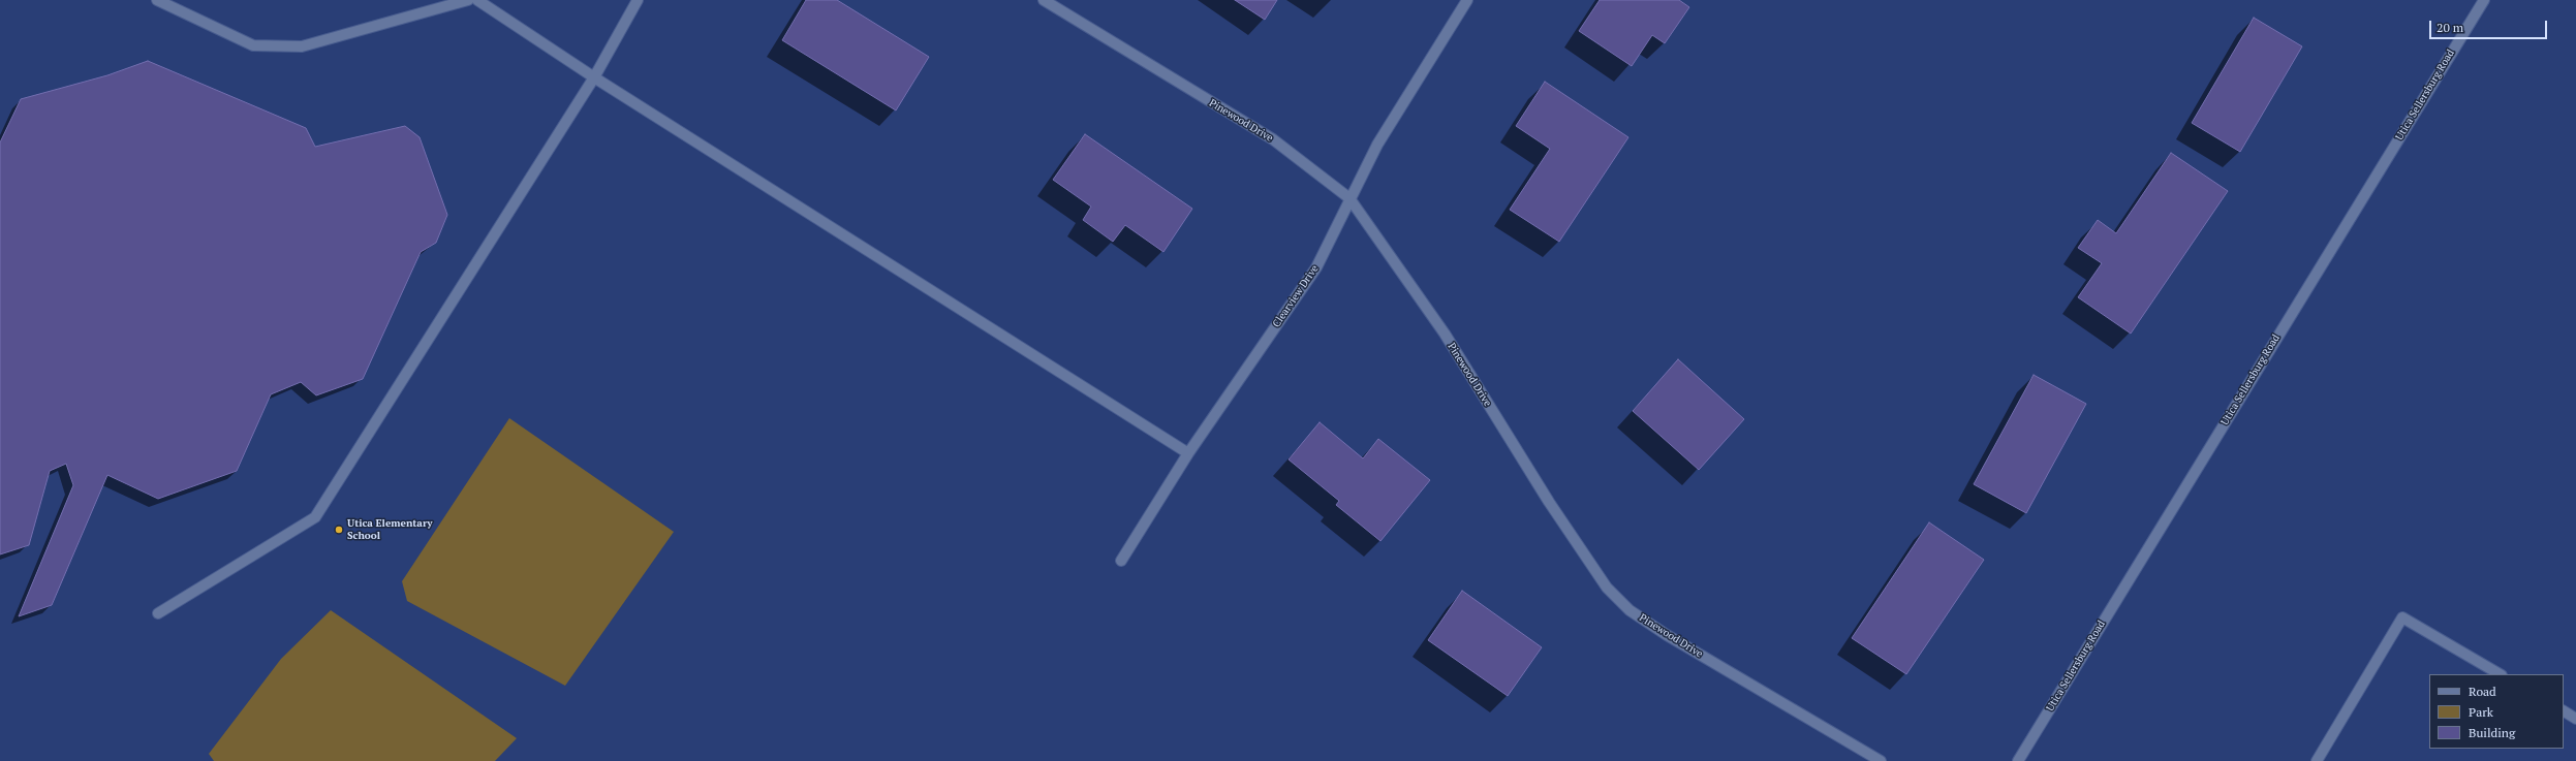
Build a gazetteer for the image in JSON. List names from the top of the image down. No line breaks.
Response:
{"streets":{"street":["Utica Sellersburg Road","Pinewood Drive","Clearview Drive"]},"crossings":[["Pinewood Drive","Clearview Drive"]],"places":["Utica Elementary School"],"legend":["Road","Park","Building"],"scale_bar":"20 m"}
